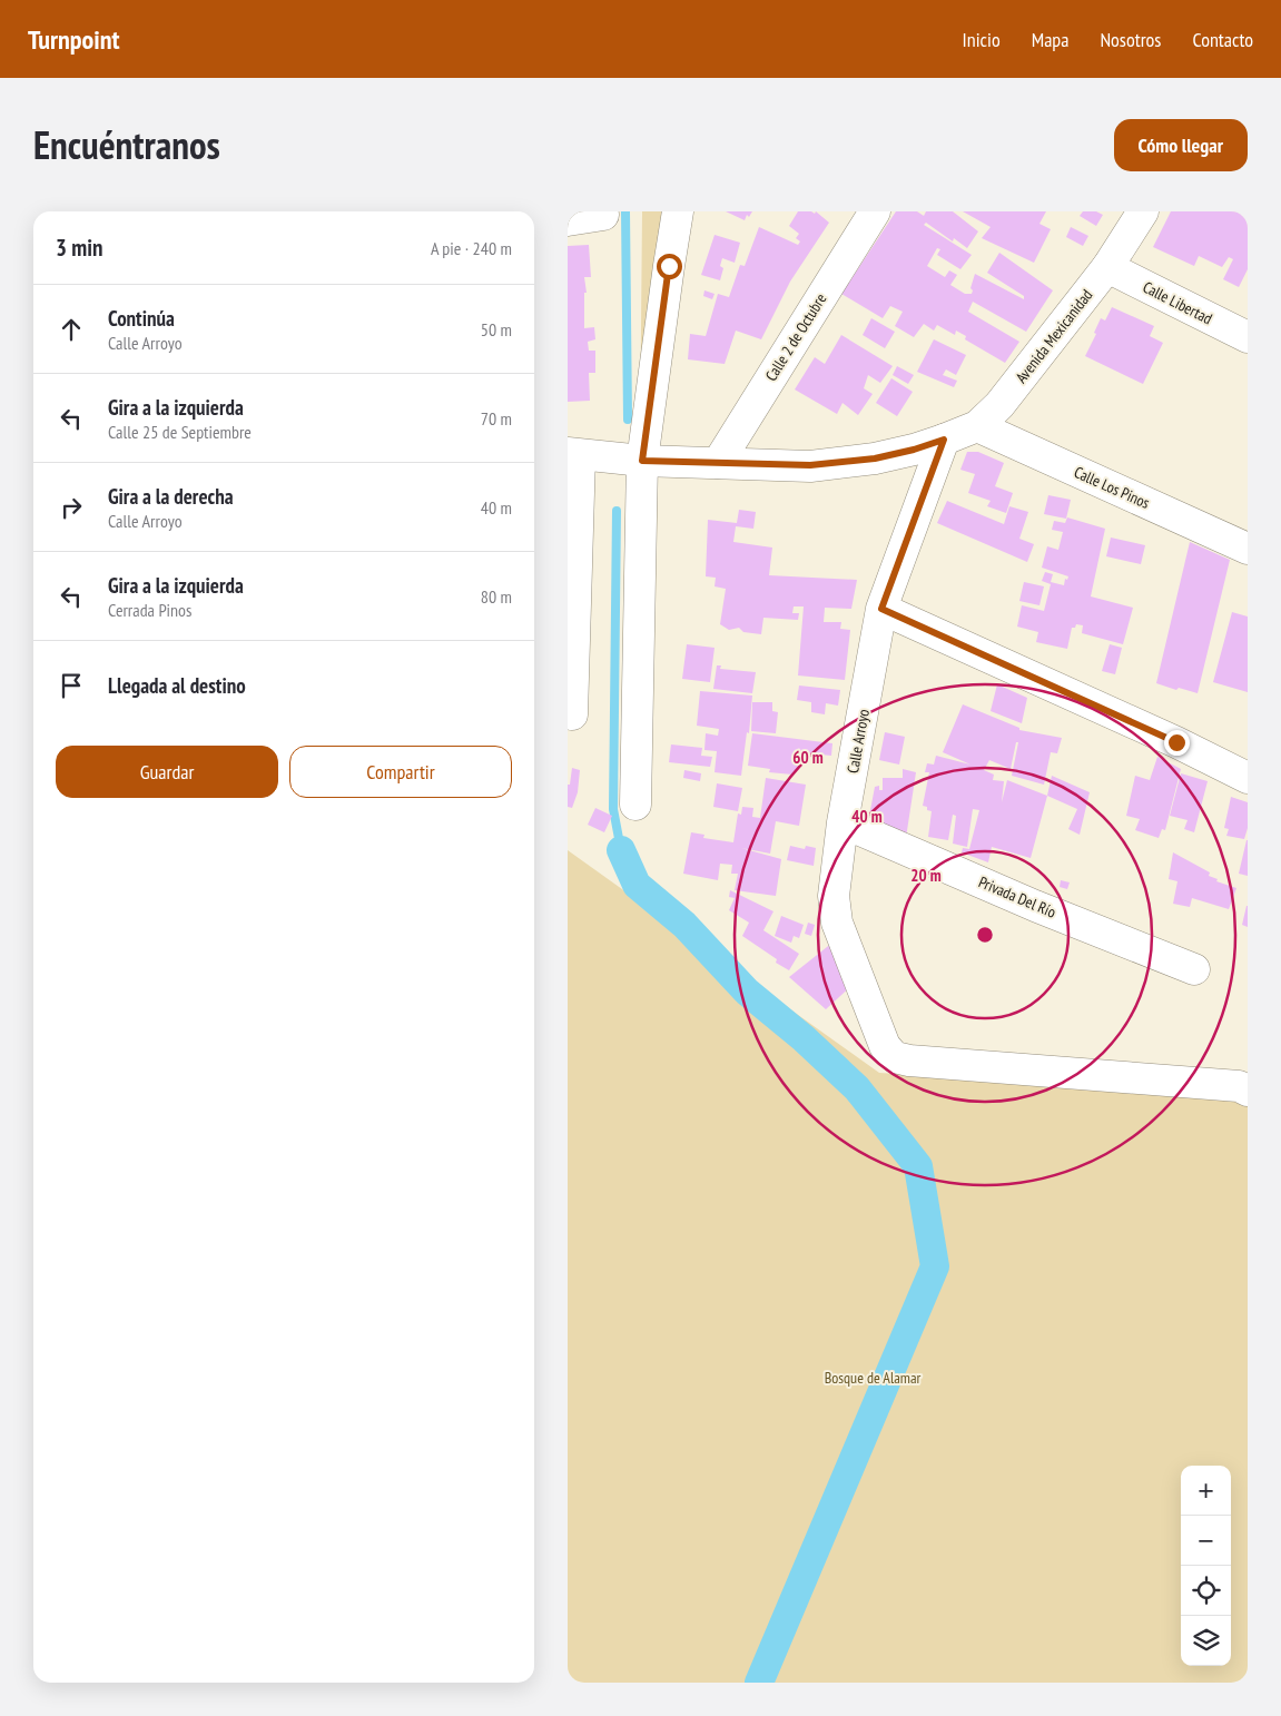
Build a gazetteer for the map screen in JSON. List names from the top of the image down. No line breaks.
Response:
{"streets":{"street":["Calle Libertad","Avenida Mexicanidad","Calle 2 de Octubre","Calle Los Pinos","Calle Arroyo","Privada Del Río"]},"crossings":[["Calle Libertad","Avenida Mexicanidad"],["Avenida Mexicanidad","Calle 2 de Octubre"],["Avenida Mexicanidad","Calle Los Pinos"],["Avenida Mexicanidad","Calle Arroyo"],["Calle Arroyo","Privada Del Río"]],"parks":["Bosque de Alamar"],"page":{"header":"Turnpoint","nav":["Inicio","Mapa","Nosotros","Contacto"],"title":"Encuéntranos","buttons":["Cómo llegar",["Guardar","Compartir"]],"heading":["3 min","A pie · 240 m"],"list":[["Continúa","Calle Arroyo","50 m"],["Gira a la izquierda","Calle 25 de Septiembre","70 m"],["Gira a la derecha","Calle Arroyo","40 m"],["Gira a la izquierda","Cerrada Pinos","80 m"],"Llegada al destino"],"map_buttons":["+","−"]},"rings":["60 m","40 m","20 m"]}
